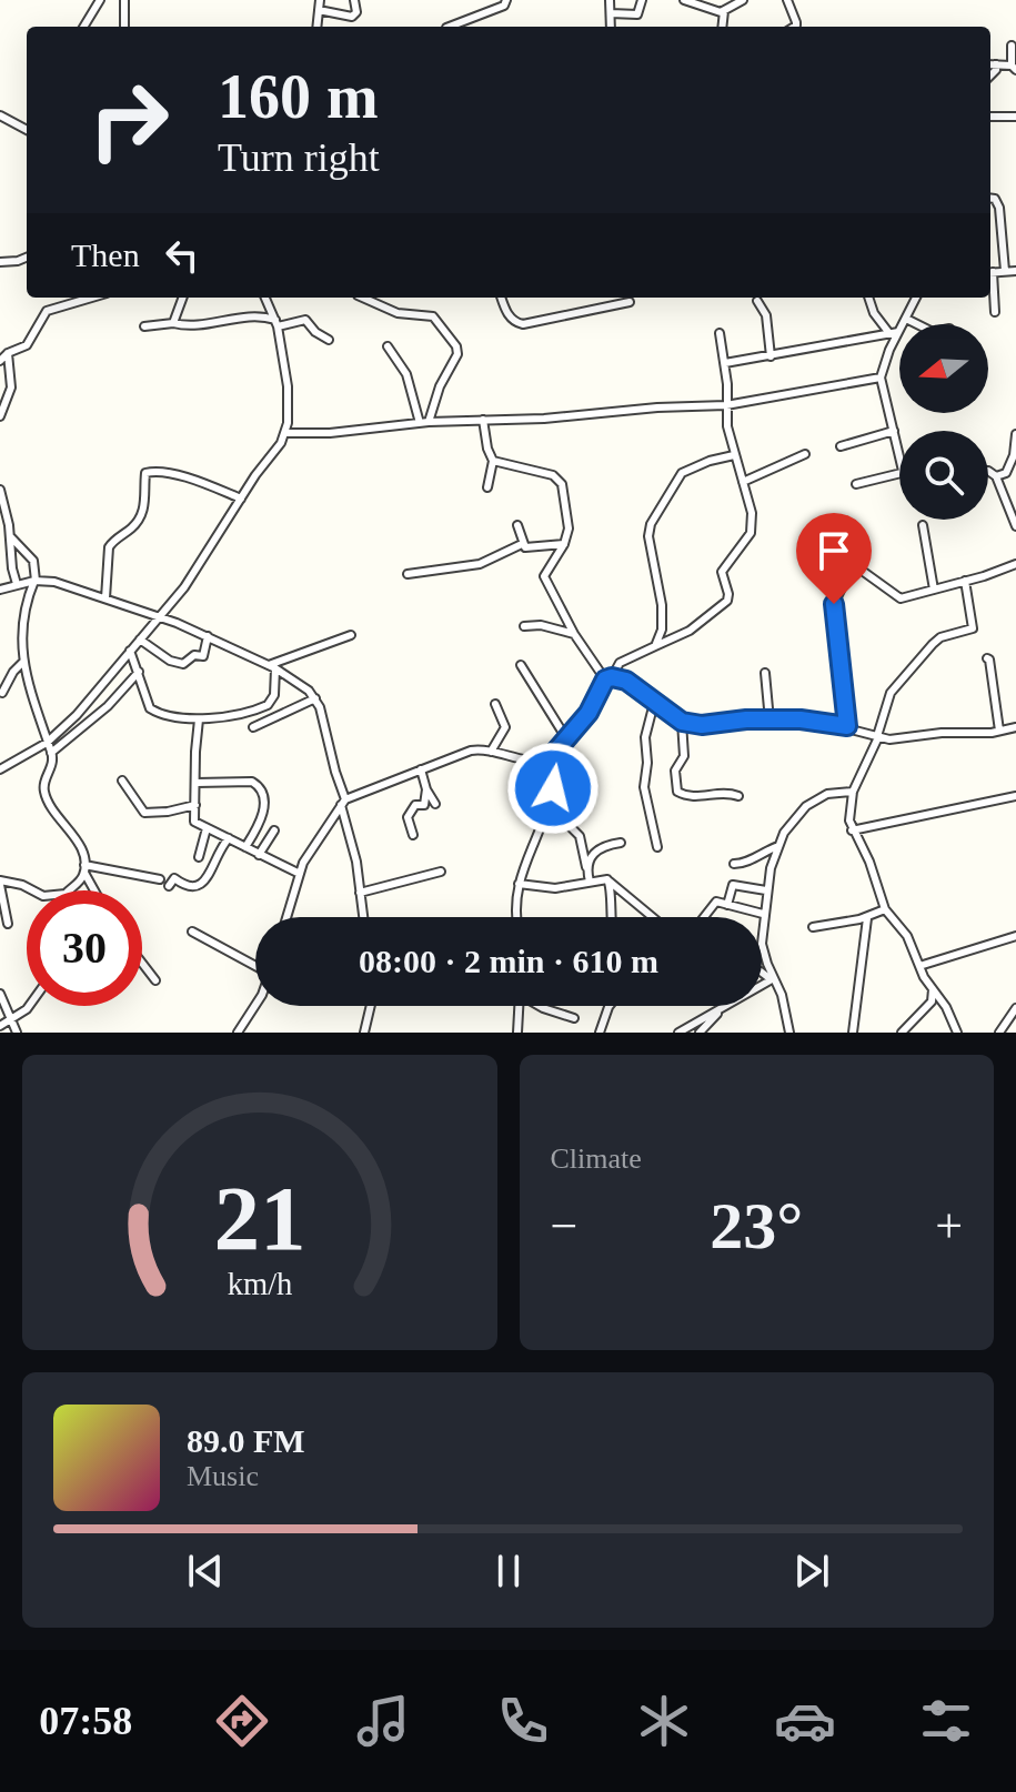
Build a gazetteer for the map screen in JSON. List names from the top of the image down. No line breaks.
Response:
{"north":"left","page":{"turn":["160 m","Turn right"],"then":"Then","limit":"30","trip":"08:00 · 2 min · 610 m","tile":"Climate","heat":["−","23°","+"],"song":["89.0 FM","Music"],"tabs":"07:58","gauge":["21","km/h"]}}
